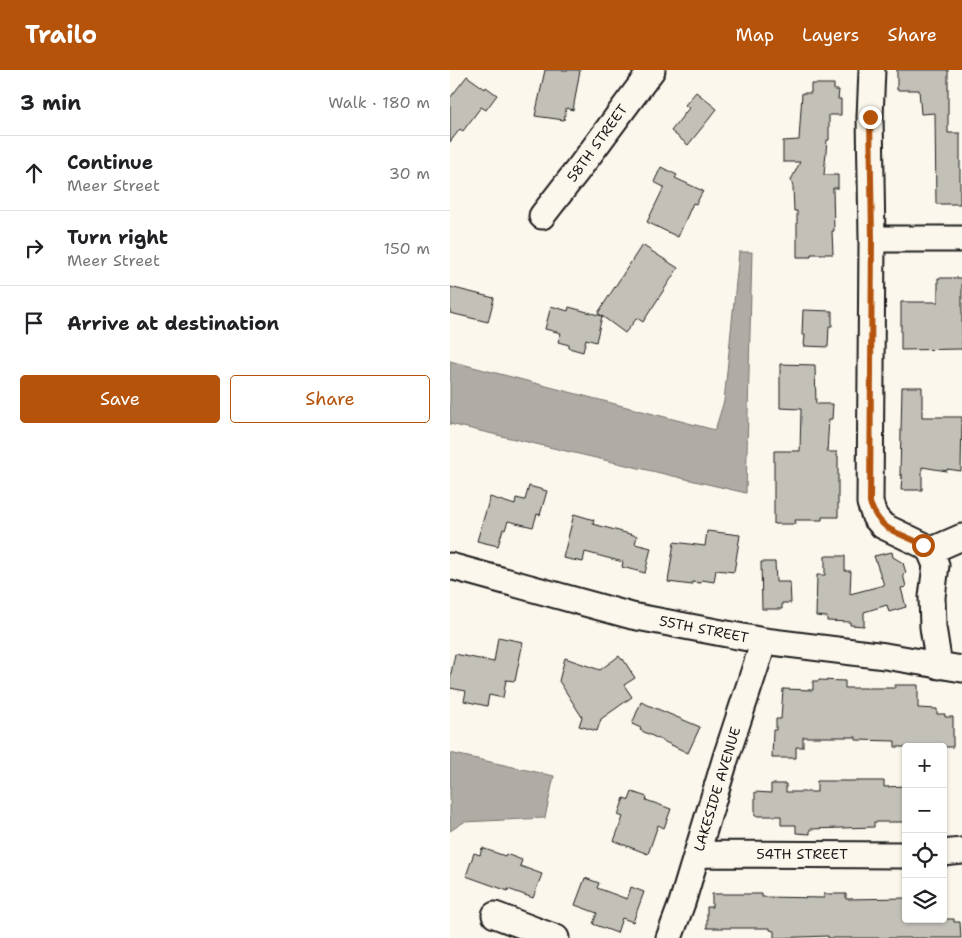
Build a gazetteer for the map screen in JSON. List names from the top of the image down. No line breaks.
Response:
{"streets":{"street":["58TH STREET","55TH STREET","LAKESIDE AVENUE","54TH STREET"]},"crossings":[["55TH STREET","LAKESIDE AVENUE"],["LAKESIDE AVENUE","54TH STREET"]],"page":{"header":"Trailo","nav":["Map","Layers","Share"],"heading":["3 min","Walk · 180 m"],"list":[["Continue","Meer Street","30 m"],["Turn right","Meer Street","150 m"],"Arrive at destination"],"buttons":["Save","Share"],"map_buttons":["+","−"]}}
